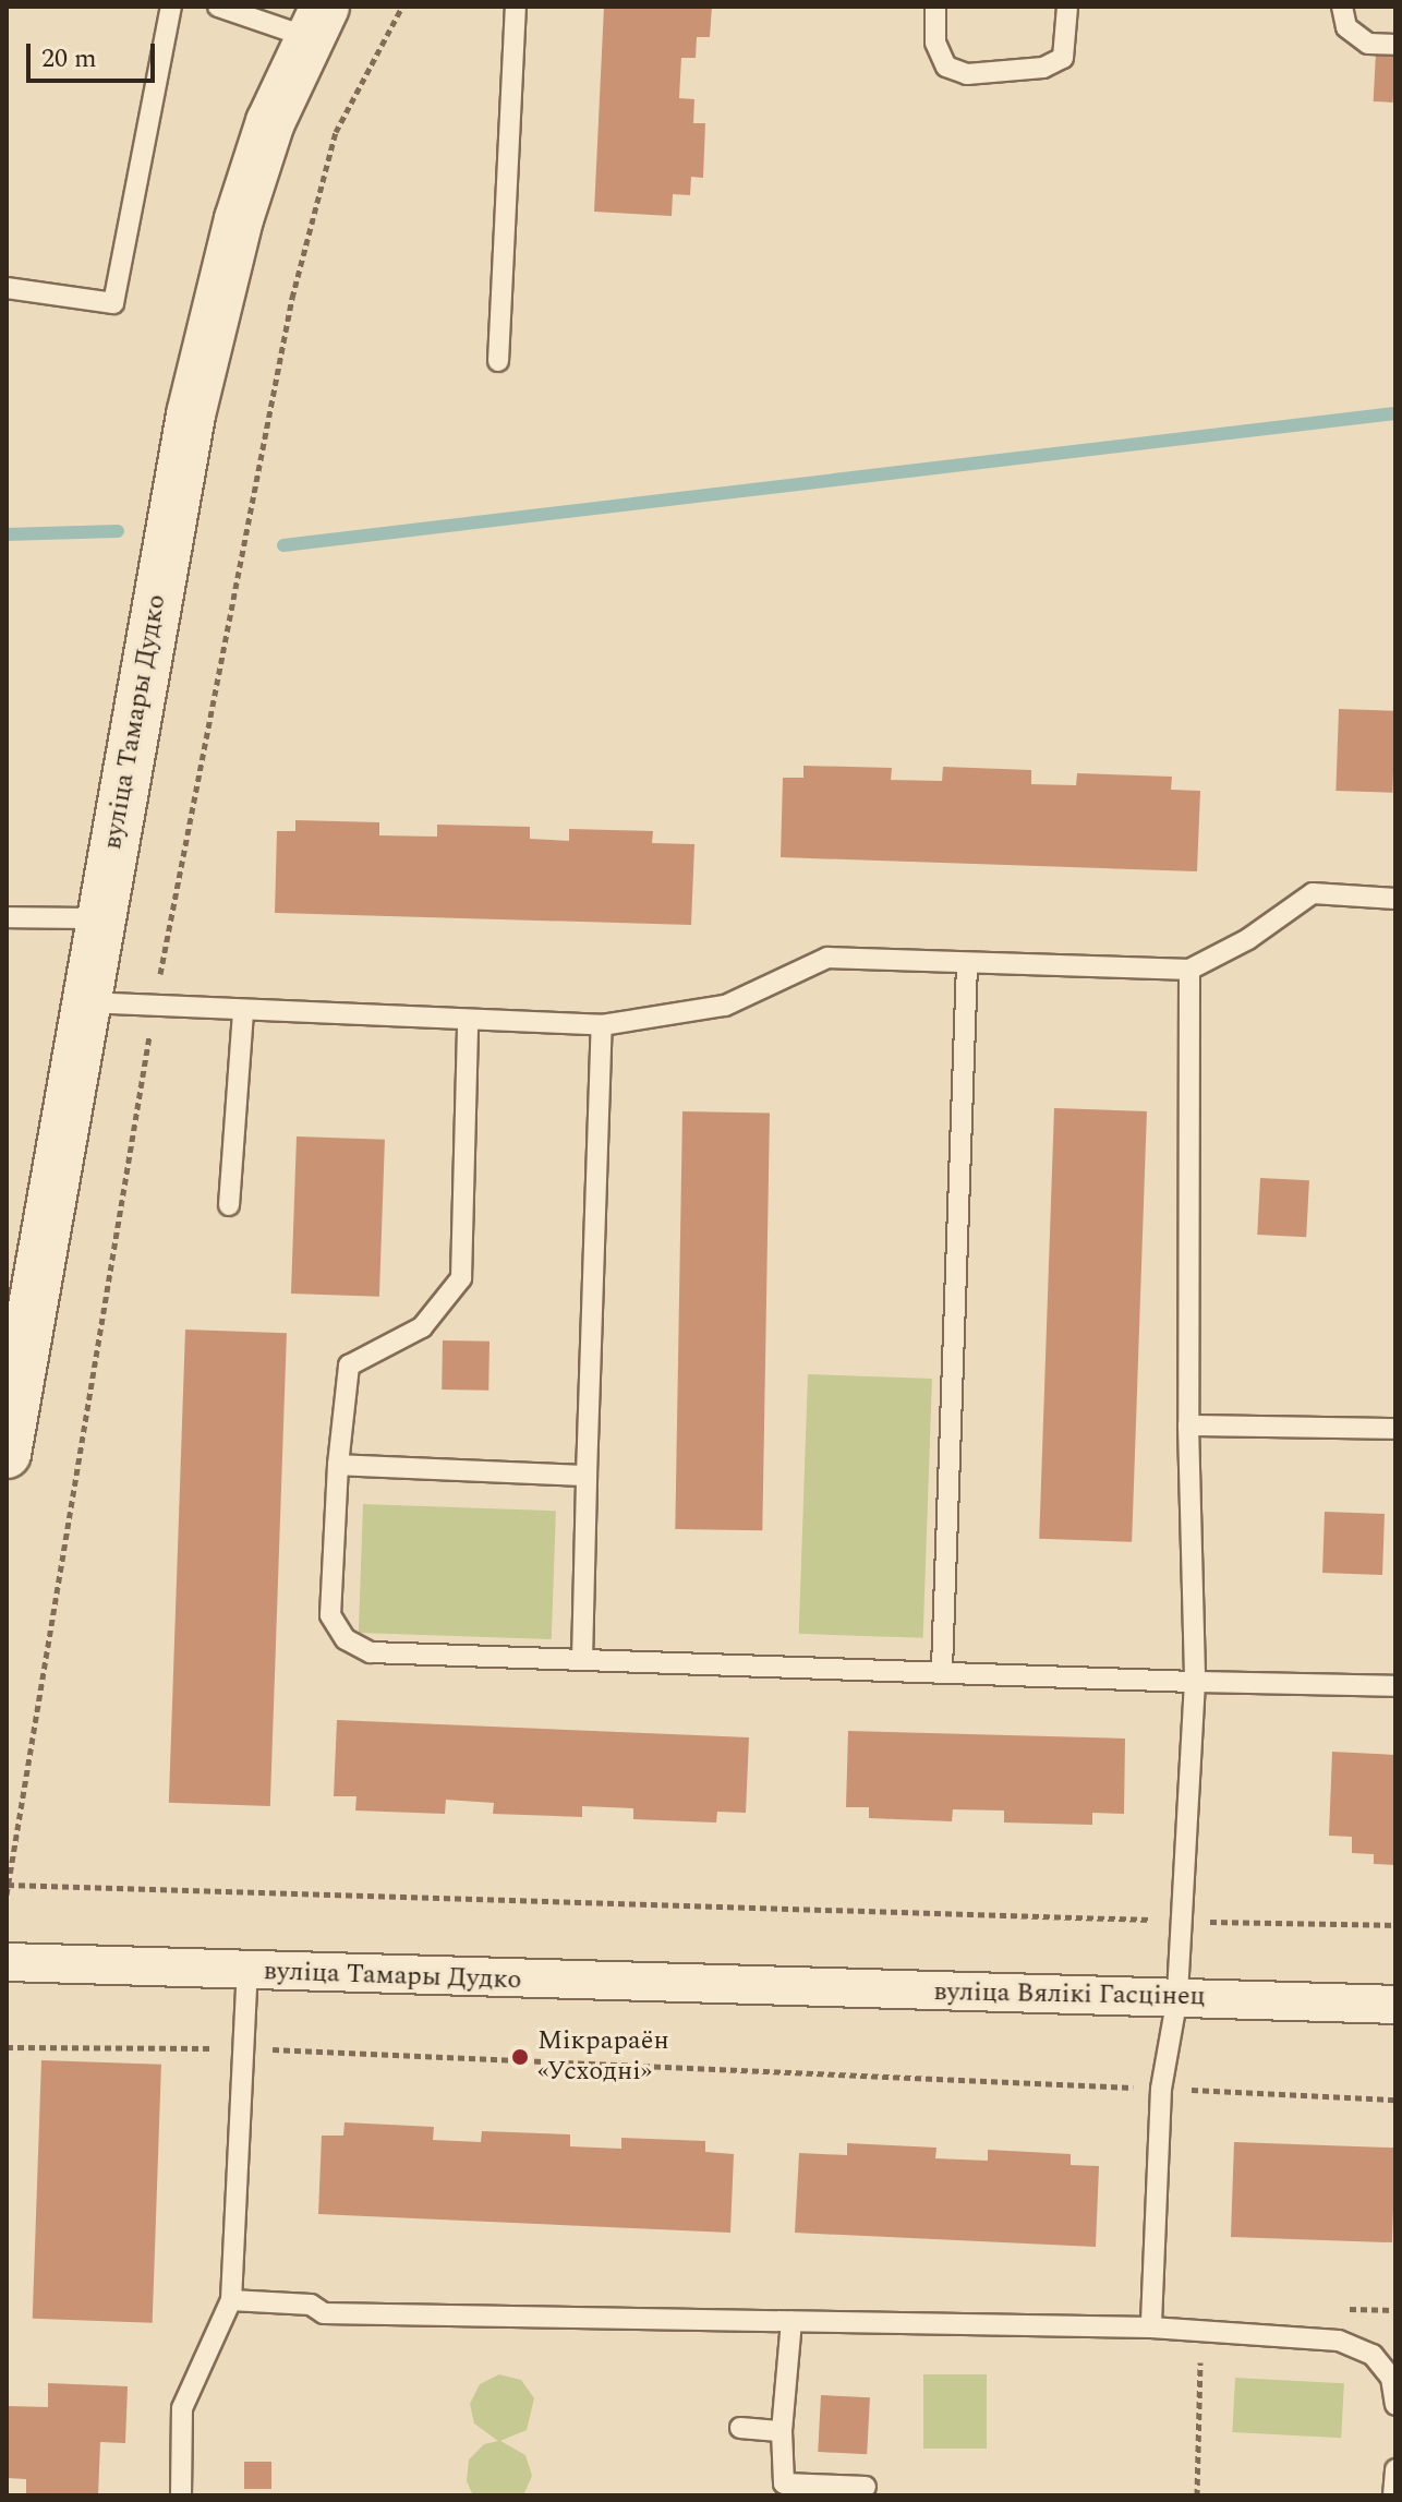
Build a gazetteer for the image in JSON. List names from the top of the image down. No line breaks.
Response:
{"streets":{"street":["вуліца Тамары Дудко","вуліца Вялікі Гасцінец"]},"crossings":[["вуліца Тамары Дудко","вуліца Вялікі Гасцінец"]],"places":["Мікрараён «Усходні»"],"scale_bar":"20 m"}
